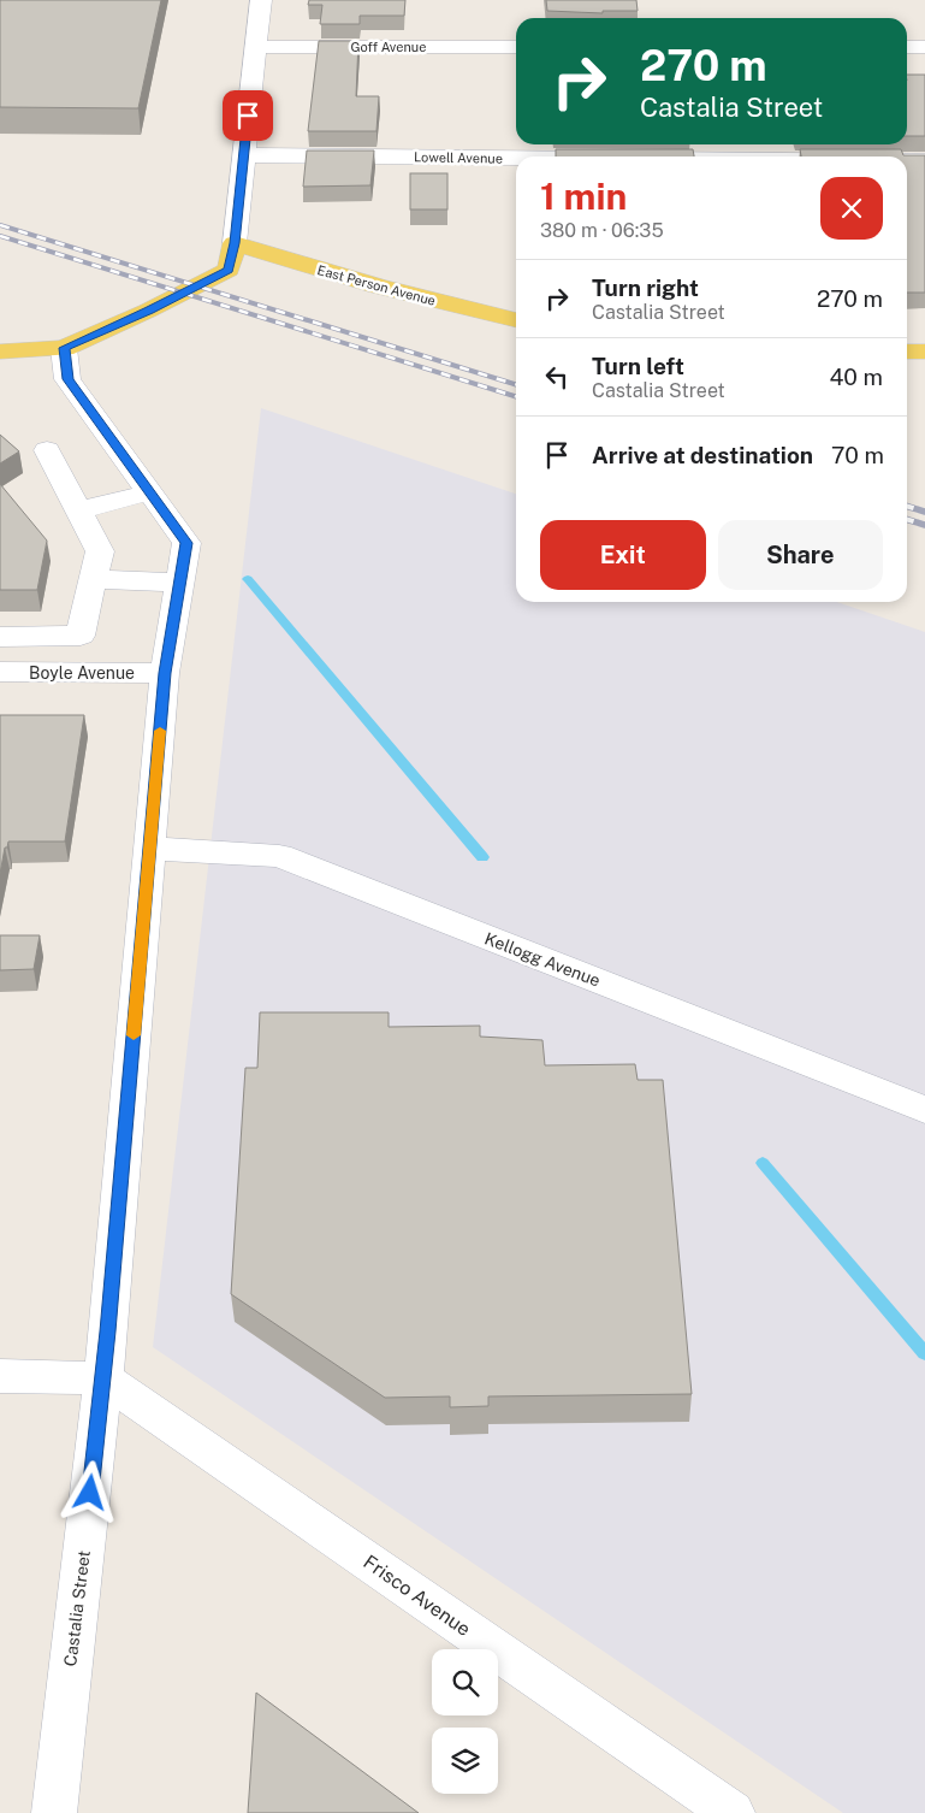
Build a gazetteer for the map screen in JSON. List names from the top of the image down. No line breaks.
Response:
{"streets":{"main road":["East Person Avenue"],"street":["Goff Avenue","Lowell Avenue","Boyle Avenue","Kellogg Avenue","Frisco Avenue","Castalia Street"]},"crossings":[["Boyle Avenue","Castalia Street"],["Kellogg Avenue","Castalia Street"],["Frisco Avenue","Castalia Street"]],"page":{"turn":["270 m","Castalia Street"],"heading":["1 min","380 m · 06:35"],"list":[{"name":"Turn right","note":"Castalia Street","value":"270 m"},{"name":"Turn left","note":"Castalia Street","value":"40 m"},{"name":"Arrive at destination","value":"70 m"}],"buttons":["Exit","Share"]}}
